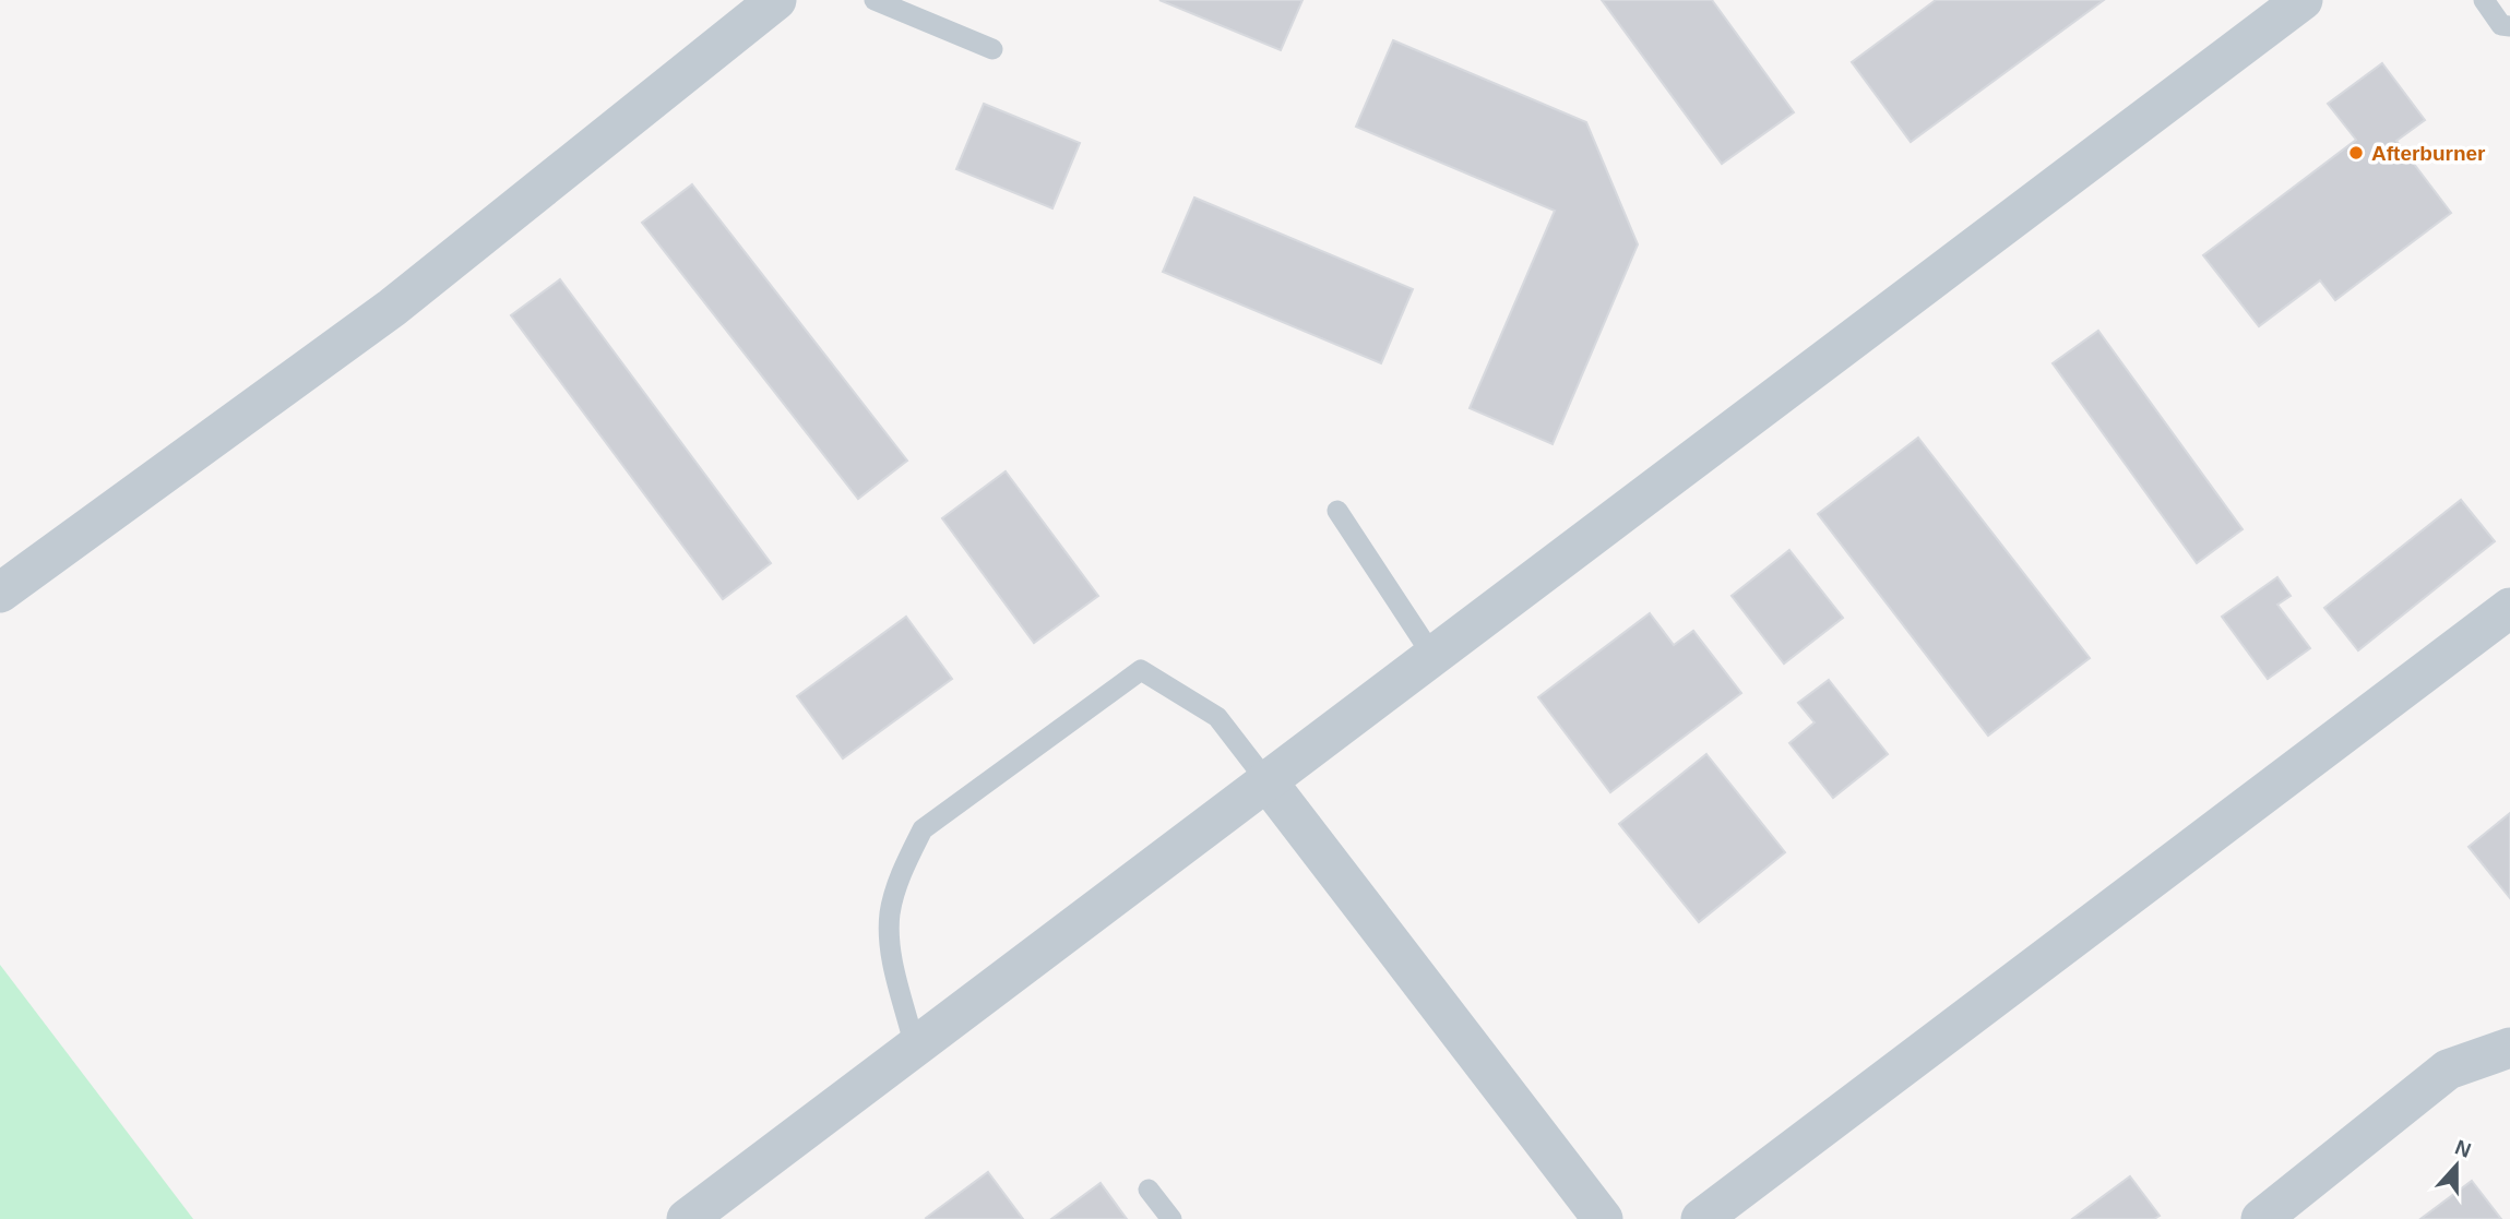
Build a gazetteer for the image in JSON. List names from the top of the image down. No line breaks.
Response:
{"places":["Afterburner"],"north":"top"}
